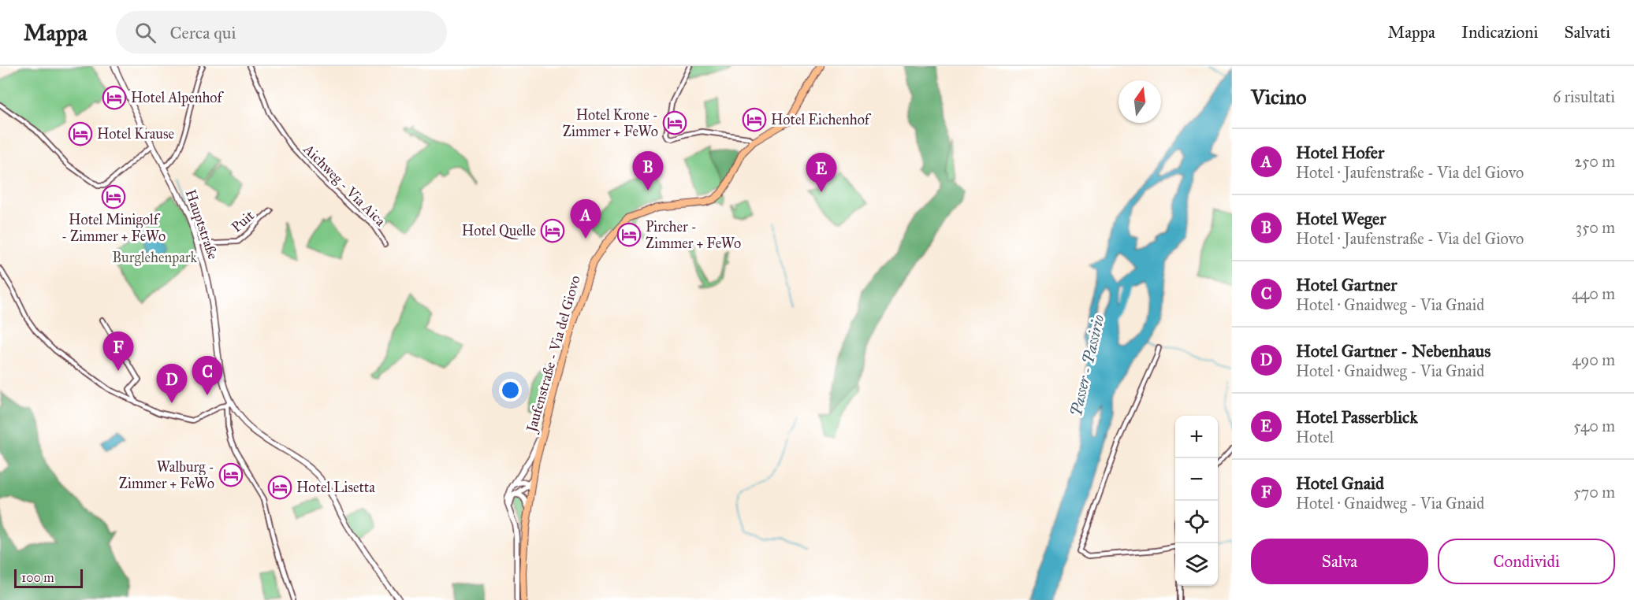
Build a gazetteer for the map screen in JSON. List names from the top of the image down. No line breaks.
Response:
{"streets":{"main road":["Jaufenstraße - Via del Giovo"],"street":["Aichweg - Via Aica","Puit","Hauptstraße"]},"crossings":[["Puit","Hauptstraße"]],"water":["Passer - Passirio"],"parks":["Burglehenpark"],"places":{"hotel":["Hotel Alpenhof","Hotel Eichenhof","Hotel Krone - Zimmer + FeWo","Hotel Krause","Hotel Minigolf - Zimmer + FeWo","Hotel Quelle","Pircher - Zimmer + FeWo","Walburg - Zimmer + FeWo","Hotel Lisetta"]},"scale_bar":"100 m","north":"top","page":{"header":"Mappa","search":"Cerca qui","nav":["Mappa","Indicazioni","Salvati"],"heading":["Vicino","6 risultati"],"list":[{"mark":"A","name":"Hotel Hofer","note":"Hotel · Jaufenstraße - Via del Giovo","value":"250 m"},{"mark":"B","name":"Hotel Weger","note":"Hotel · Jaufenstraße - Via del Giovo","value":"350 m"},{"mark":"C","name":"Hotel Gartner","note":"Hotel · Gnaidweg - Via Gnaid","value":"440 m"},{"mark":"D","name":"Hotel Gartner - Nebenhaus","note":"Hotel · Gnaidweg - Via Gnaid","value":"490 m"},{"mark":"E","name":"Hotel Passerblick","note":"Hotel","value":"540 m"},{"mark":"F","name":"Hotel Gnaid","note":"Hotel · Gnaidweg - Via Gnaid","value":"570 m"}],"pins":["B","E","A","F","C","D"],"map_buttons":["+","−"],"buttons":["Salva","Condividi"],"scale":"100 m"}}
